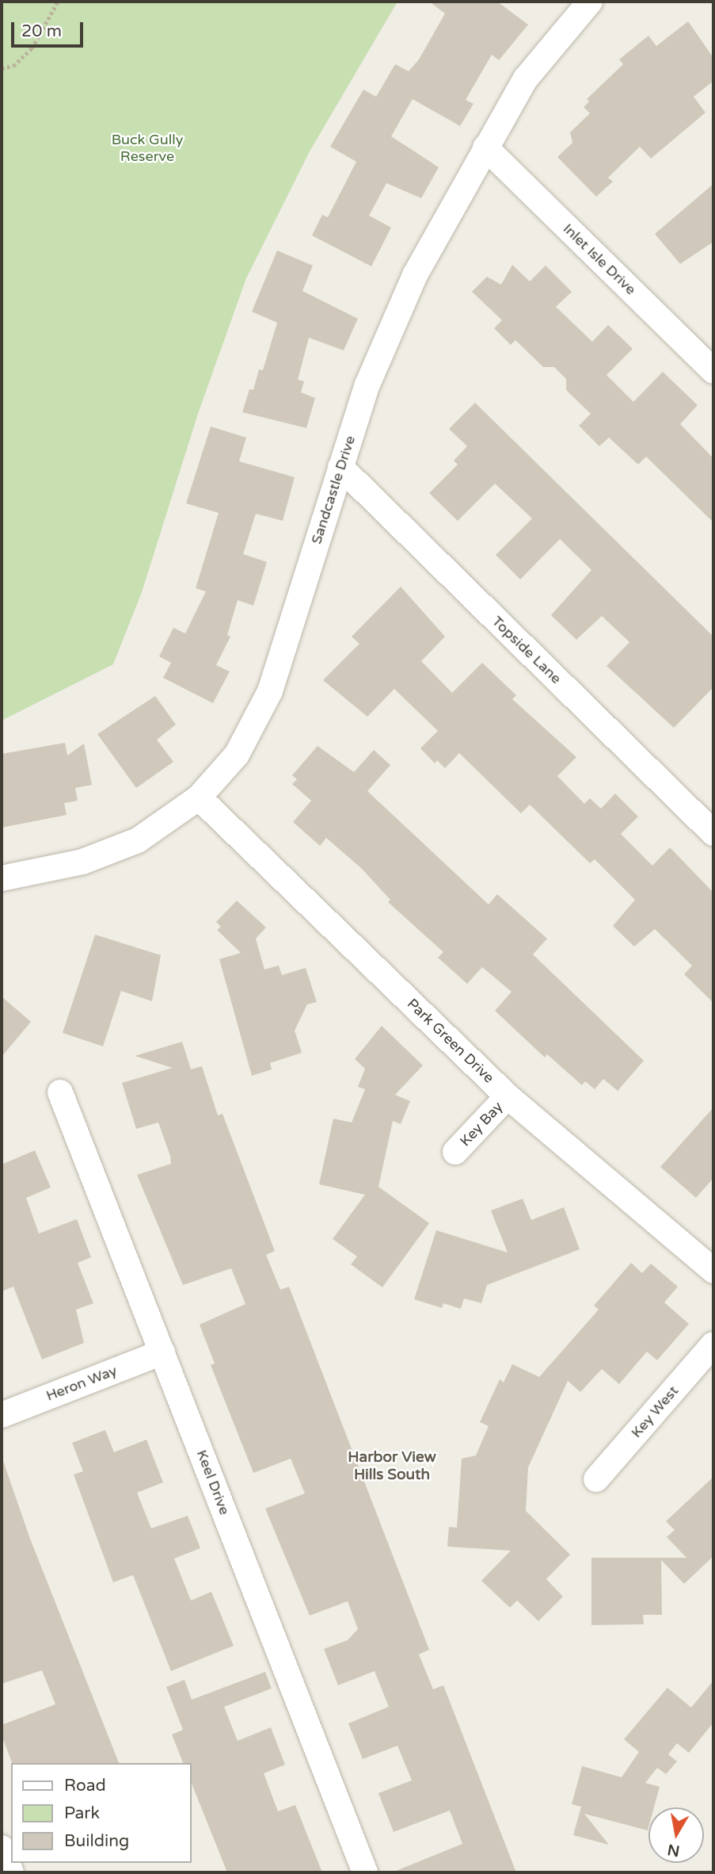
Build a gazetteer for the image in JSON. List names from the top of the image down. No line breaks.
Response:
{"streets":{"street":["Inlet Isle Drive","Sandcastle Drive","Topside Lane","Park Green Drive","Key Bay","Heron Way","Key West","Keel Drive"]},"crossings":[["Inlet Isle Drive","Sandcastle Drive"],["Sandcastle Drive","Topside Lane"],["Sandcastle Drive","Park Green Drive"],["Park Green Drive","Key Bay"],["Heron Way","Keel Drive"]],"districts":["Harbor View Hills South"],"parks":["Buck Gully Reserve"],"legend":["Road","Park","Building"],"scale_bar":"20 m","north":"bottom"}
